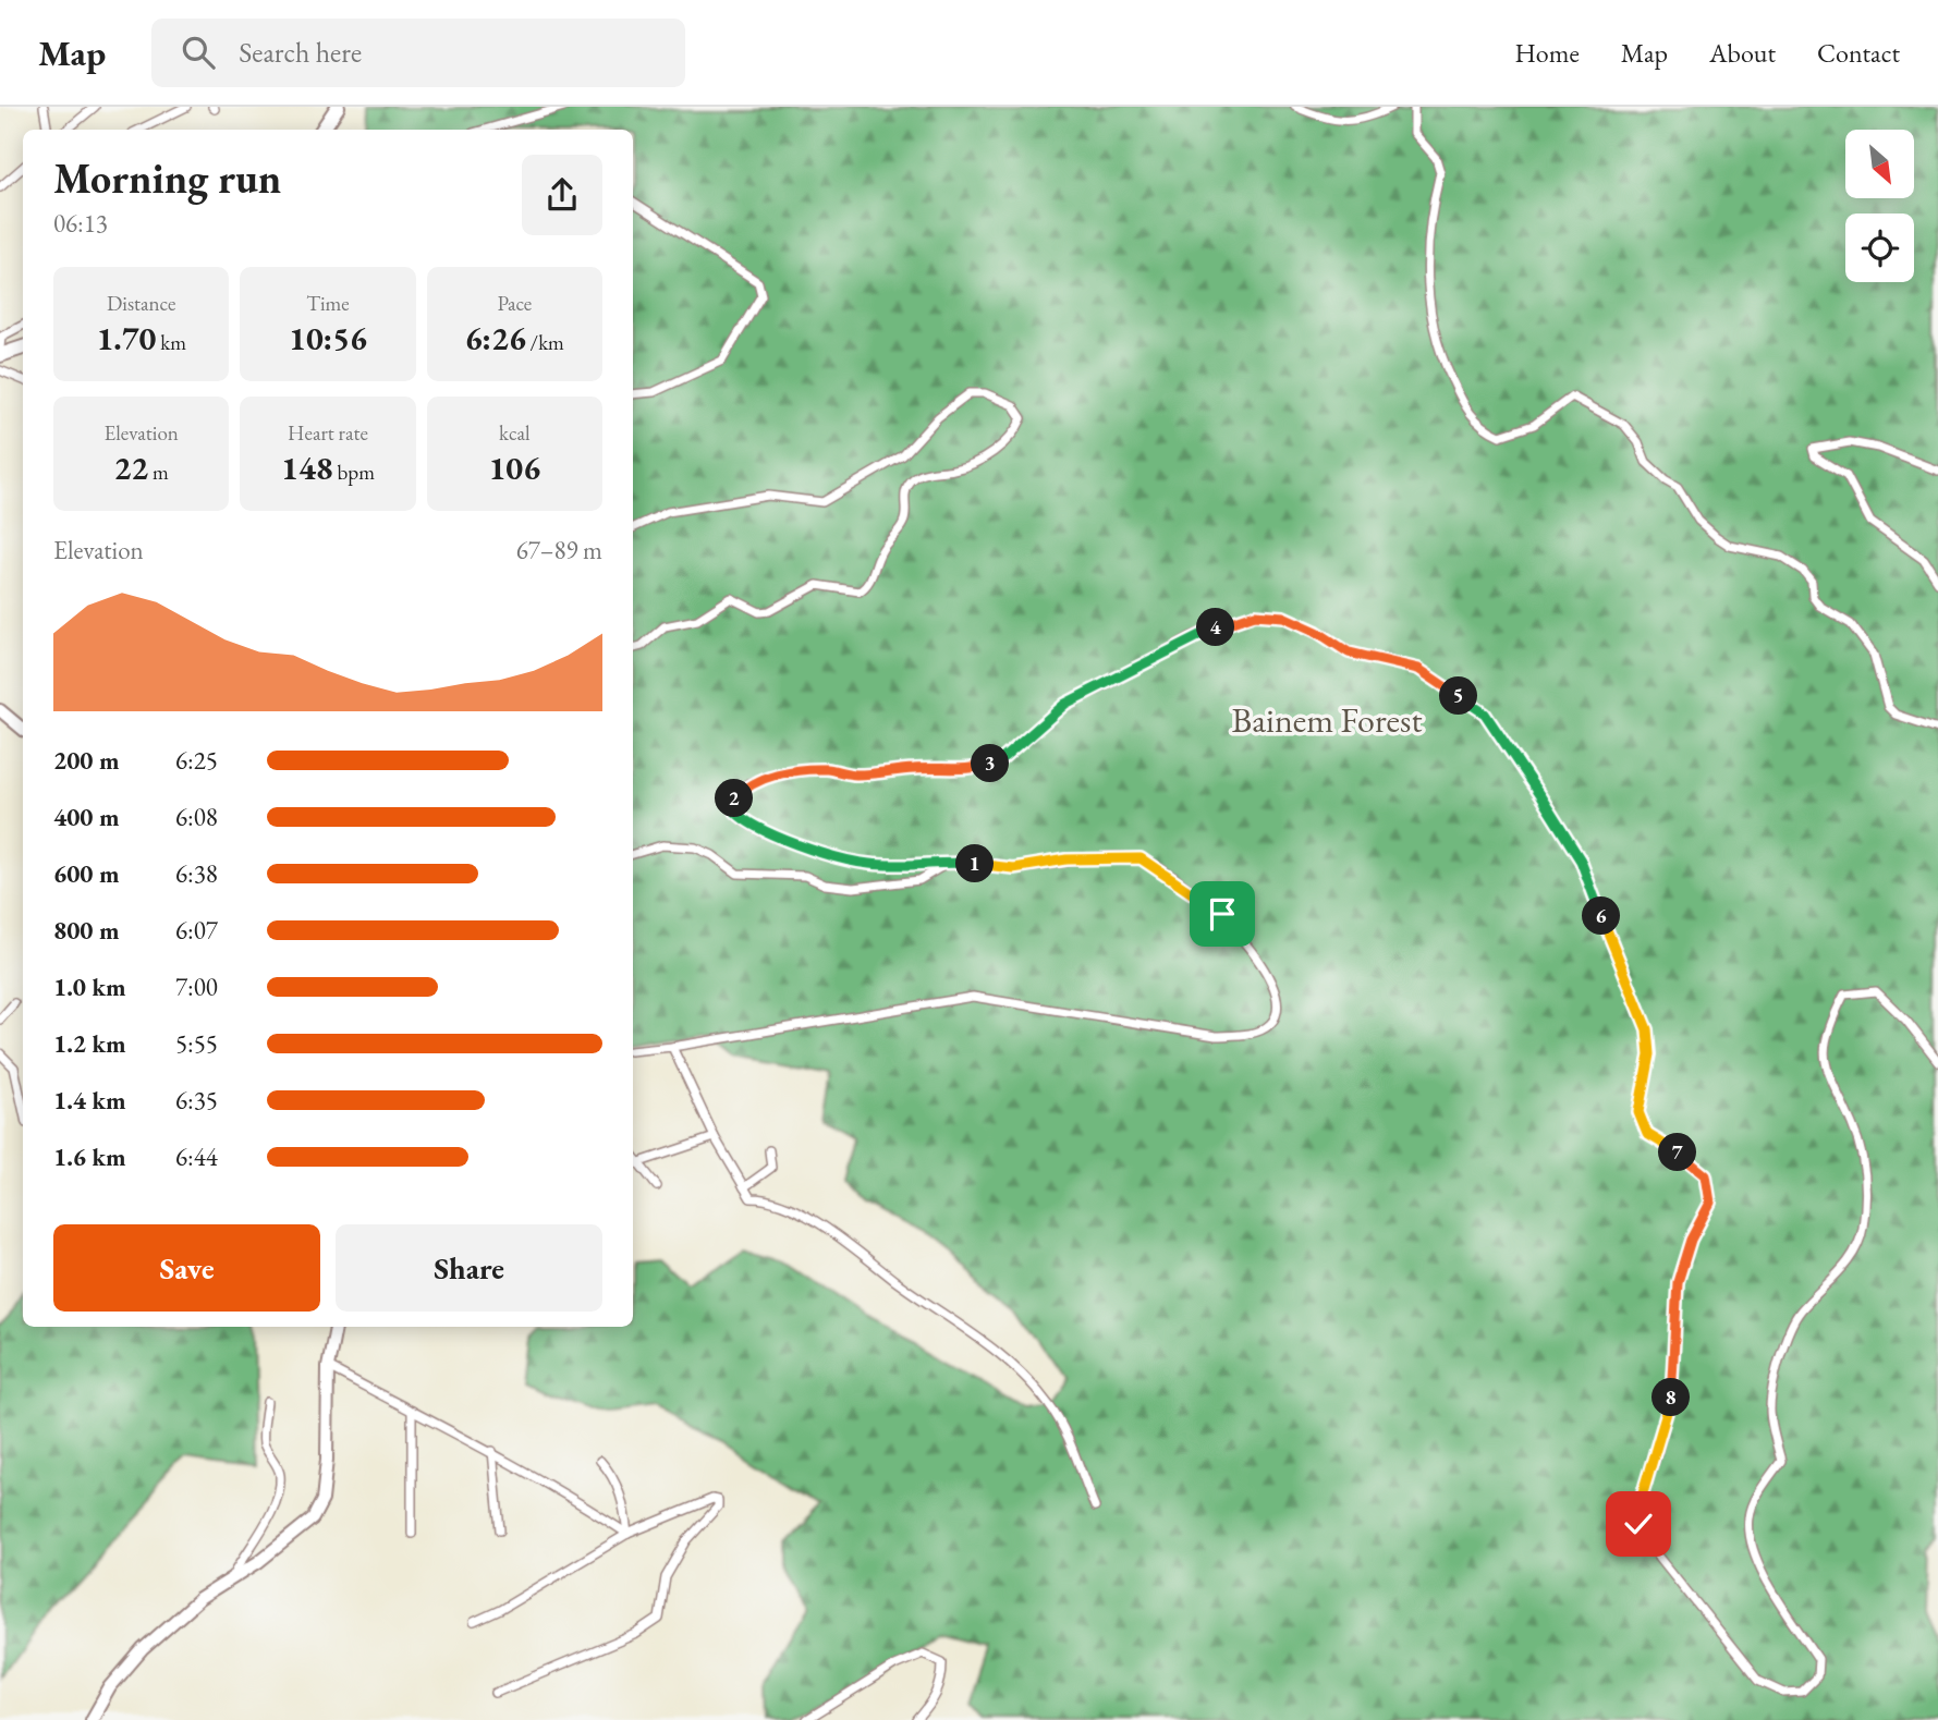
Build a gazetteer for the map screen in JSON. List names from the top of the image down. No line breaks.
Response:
{"parks":["Bainem Forest"],"north":"bottom right","page":{"header":"Map","search":"Search here","nav":["Home","Map","About","Contact"],"heading":["Morning run","06:13"],"stats":[["Distance","1.70 km"],["Time","10:56"],["Pace","6:26 /km"],["Elevation","22 m"],["Heart rate","148 bpm"],["kcal","106"]],"chart":["Elevation","67–89 m"],"pins":["4","5","3","2","1","6","7","8"],"list":[{"name":"200 m","note":"6:25"},{"name":"400 m","note":"6:08"},{"name":"600 m","note":"6:38"},{"name":"800 m","note":"6:07"},{"name":"1.0 km","note":"7:00"},{"name":"1.2 km","note":"5:55"},{"name":"1.4 km","note":"6:35"},{"name":"1.6 km","note":"6:44"}],"buttons":["Save","Share"]}}
